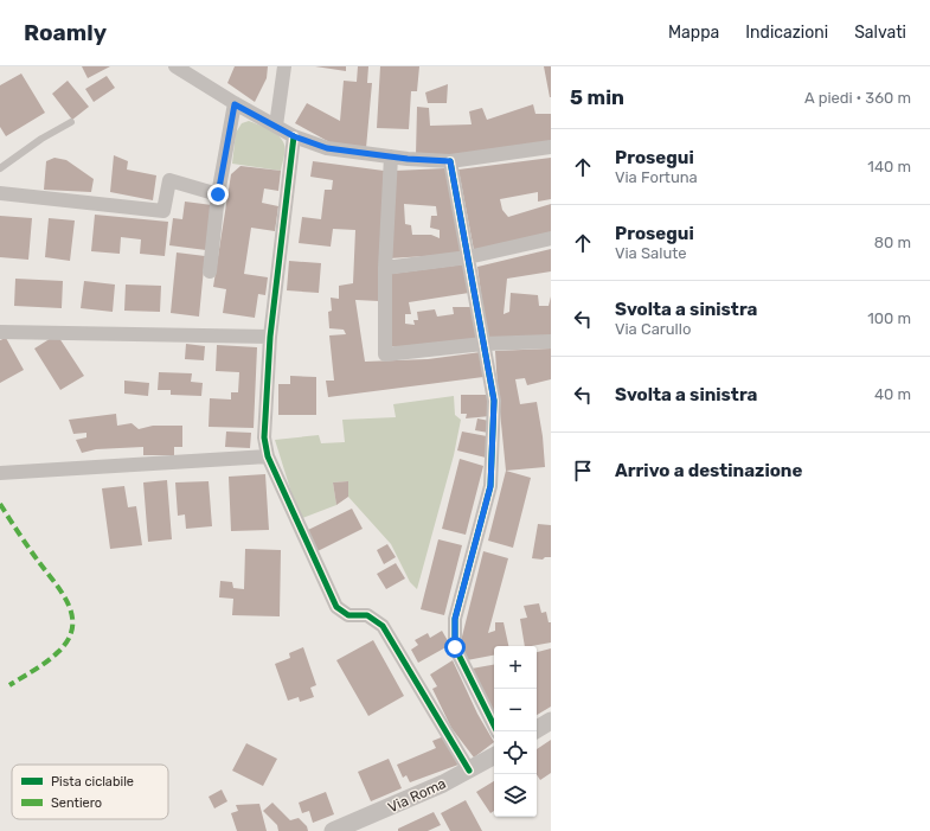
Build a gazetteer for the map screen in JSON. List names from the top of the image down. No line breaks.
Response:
{"streets":{"street":["Via Roma"]},"legend":["Pista ciclabile","Sentiero"],"page":{"header":"Roamly","nav":["Mappa","Indicazioni","Salvati"],"heading":["5 min","A piedi · 360 m"],"list":[["Prosegui","Via Fortuna","140 m"],["Prosegui","Via Salute","80 m"],["Svolta a sinistra","Via Carullo","100 m"],["Svolta a sinistra","40 m"],"Arrivo a destinazione"],"map_buttons":["+","−"]}}
